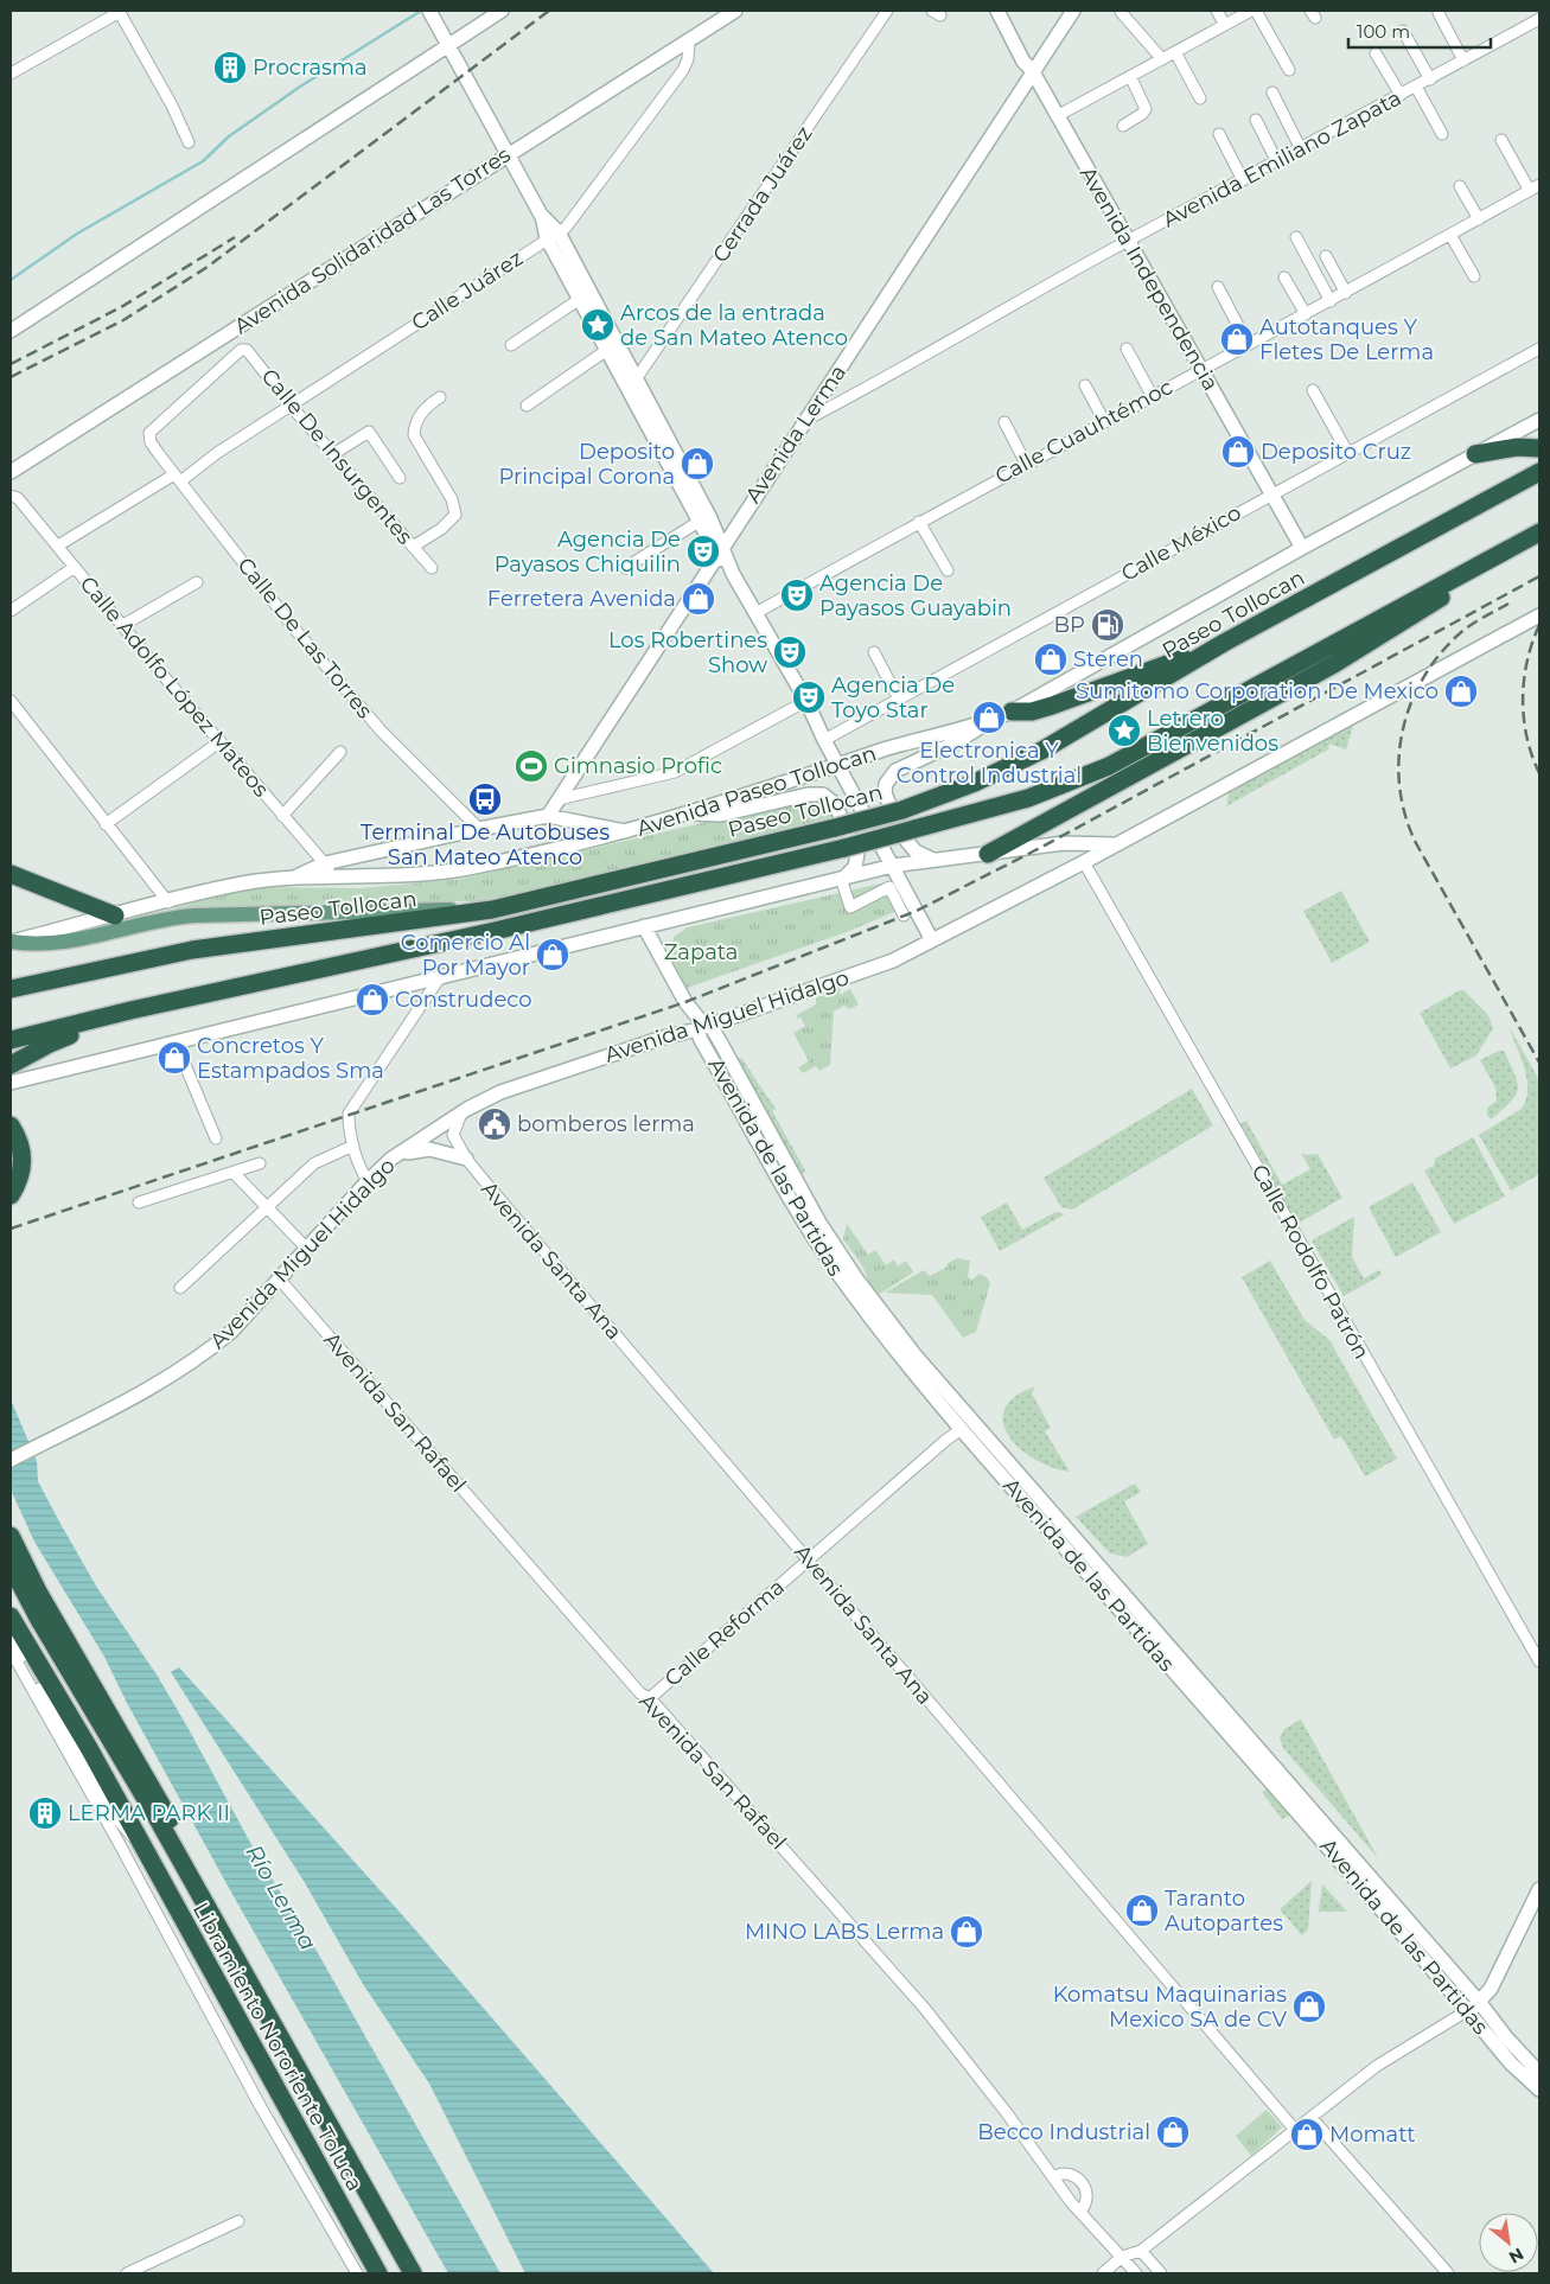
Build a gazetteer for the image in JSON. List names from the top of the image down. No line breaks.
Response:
{"streets":{"highway":["Paseo Tollocan","Libramiento Nororiente Toluca"],"main road":["Avenida Solidaridad Las Torres","Avenida Independencia","Avenida Lerma","Avenida Paseo Tollocan","Avenida Miguel Hidalgo","Avenida de las Partidas"],"street":["Avenida Emiliano Zapata","Cerrada Juárez","Calle Juárez","Calle Cuauhtémoc","Calle De Insurgentes","Calle México","Calle De Las Torres","Calle Adolfo López Mateos","Avenida Santa Ana","Calle Rodolfo Patrón","Avenida San Rafael","Calle Reforma"]},"crossings":[["Avenida Emiliano Zapata","Avenida Independencia"],["Avenida Emiliano Zapata","Avenida Lerma"],["Avenida Solidaridad Las Torres","Calle Juárez"],["Avenida Independencia","Calle Cuauhtémoc"],["Avenida Independencia","Avenida Lerma"],["Avenida Independencia","Calle México"],["Avenida Independencia","Avenida Paseo Tollocan"],["Calle Juárez","Calle De Insurgentes"],["Calle Juárez","Calle De Las Torres"],["Calle Juárez","Calle Adolfo López Mateos"],["Calle De Insurgentes","Calle De Las Torres"],["Calle Adolfo López Mateos","Avenida Paseo Tollocan"],["Avenida Miguel Hidalgo","Avenida de las Partidas"],["Avenida Miguel Hidalgo","Avenida Santa Ana"],["Avenida Miguel Hidalgo","Avenida San Rafael"],["Avenida de las Partidas","Calle Reforma"],["Avenida Santa Ana","Calle Reforma"],["Avenida San Rafael","Calle Reforma"]],"water":["Río Lerma"],"parks":["Zapata"],"places":{"building":["Procrasma","LERMA PARK II"],"place":["Arcos de la entrada de San Mateo Atenco","Letrero Bienvenidos"],"shop":["Autotanques Y Fletes De Lerma","Deposito Cruz","Deposito Principal Corona","Ferretera Avenida","Steren","Sumitomo Corporation De Mexico","Electronica Y Control Industrial","Comercio Al Por Mayor","Construdeco","Concretos Y Estampados Sma","Taranto Autopartes","MINO LABS Lerma","Komatsu Maquinarias Mexico SA de CV","Becco Industrial","Momatt"],"theatre":["Agencia De Payasos Chiquilin","Agencia De Payasos Guayabin","Los Robertines Show","Agencia De Toyo Star"],"fuel station":["BP"],"sports":["Gimnasio Profic"],"bus stop":["Terminal De Autobuses San Mateo Atenco"],"public building":["bomberos lerma"]},"scale_bar":"100 m","north":"bottom right"}
